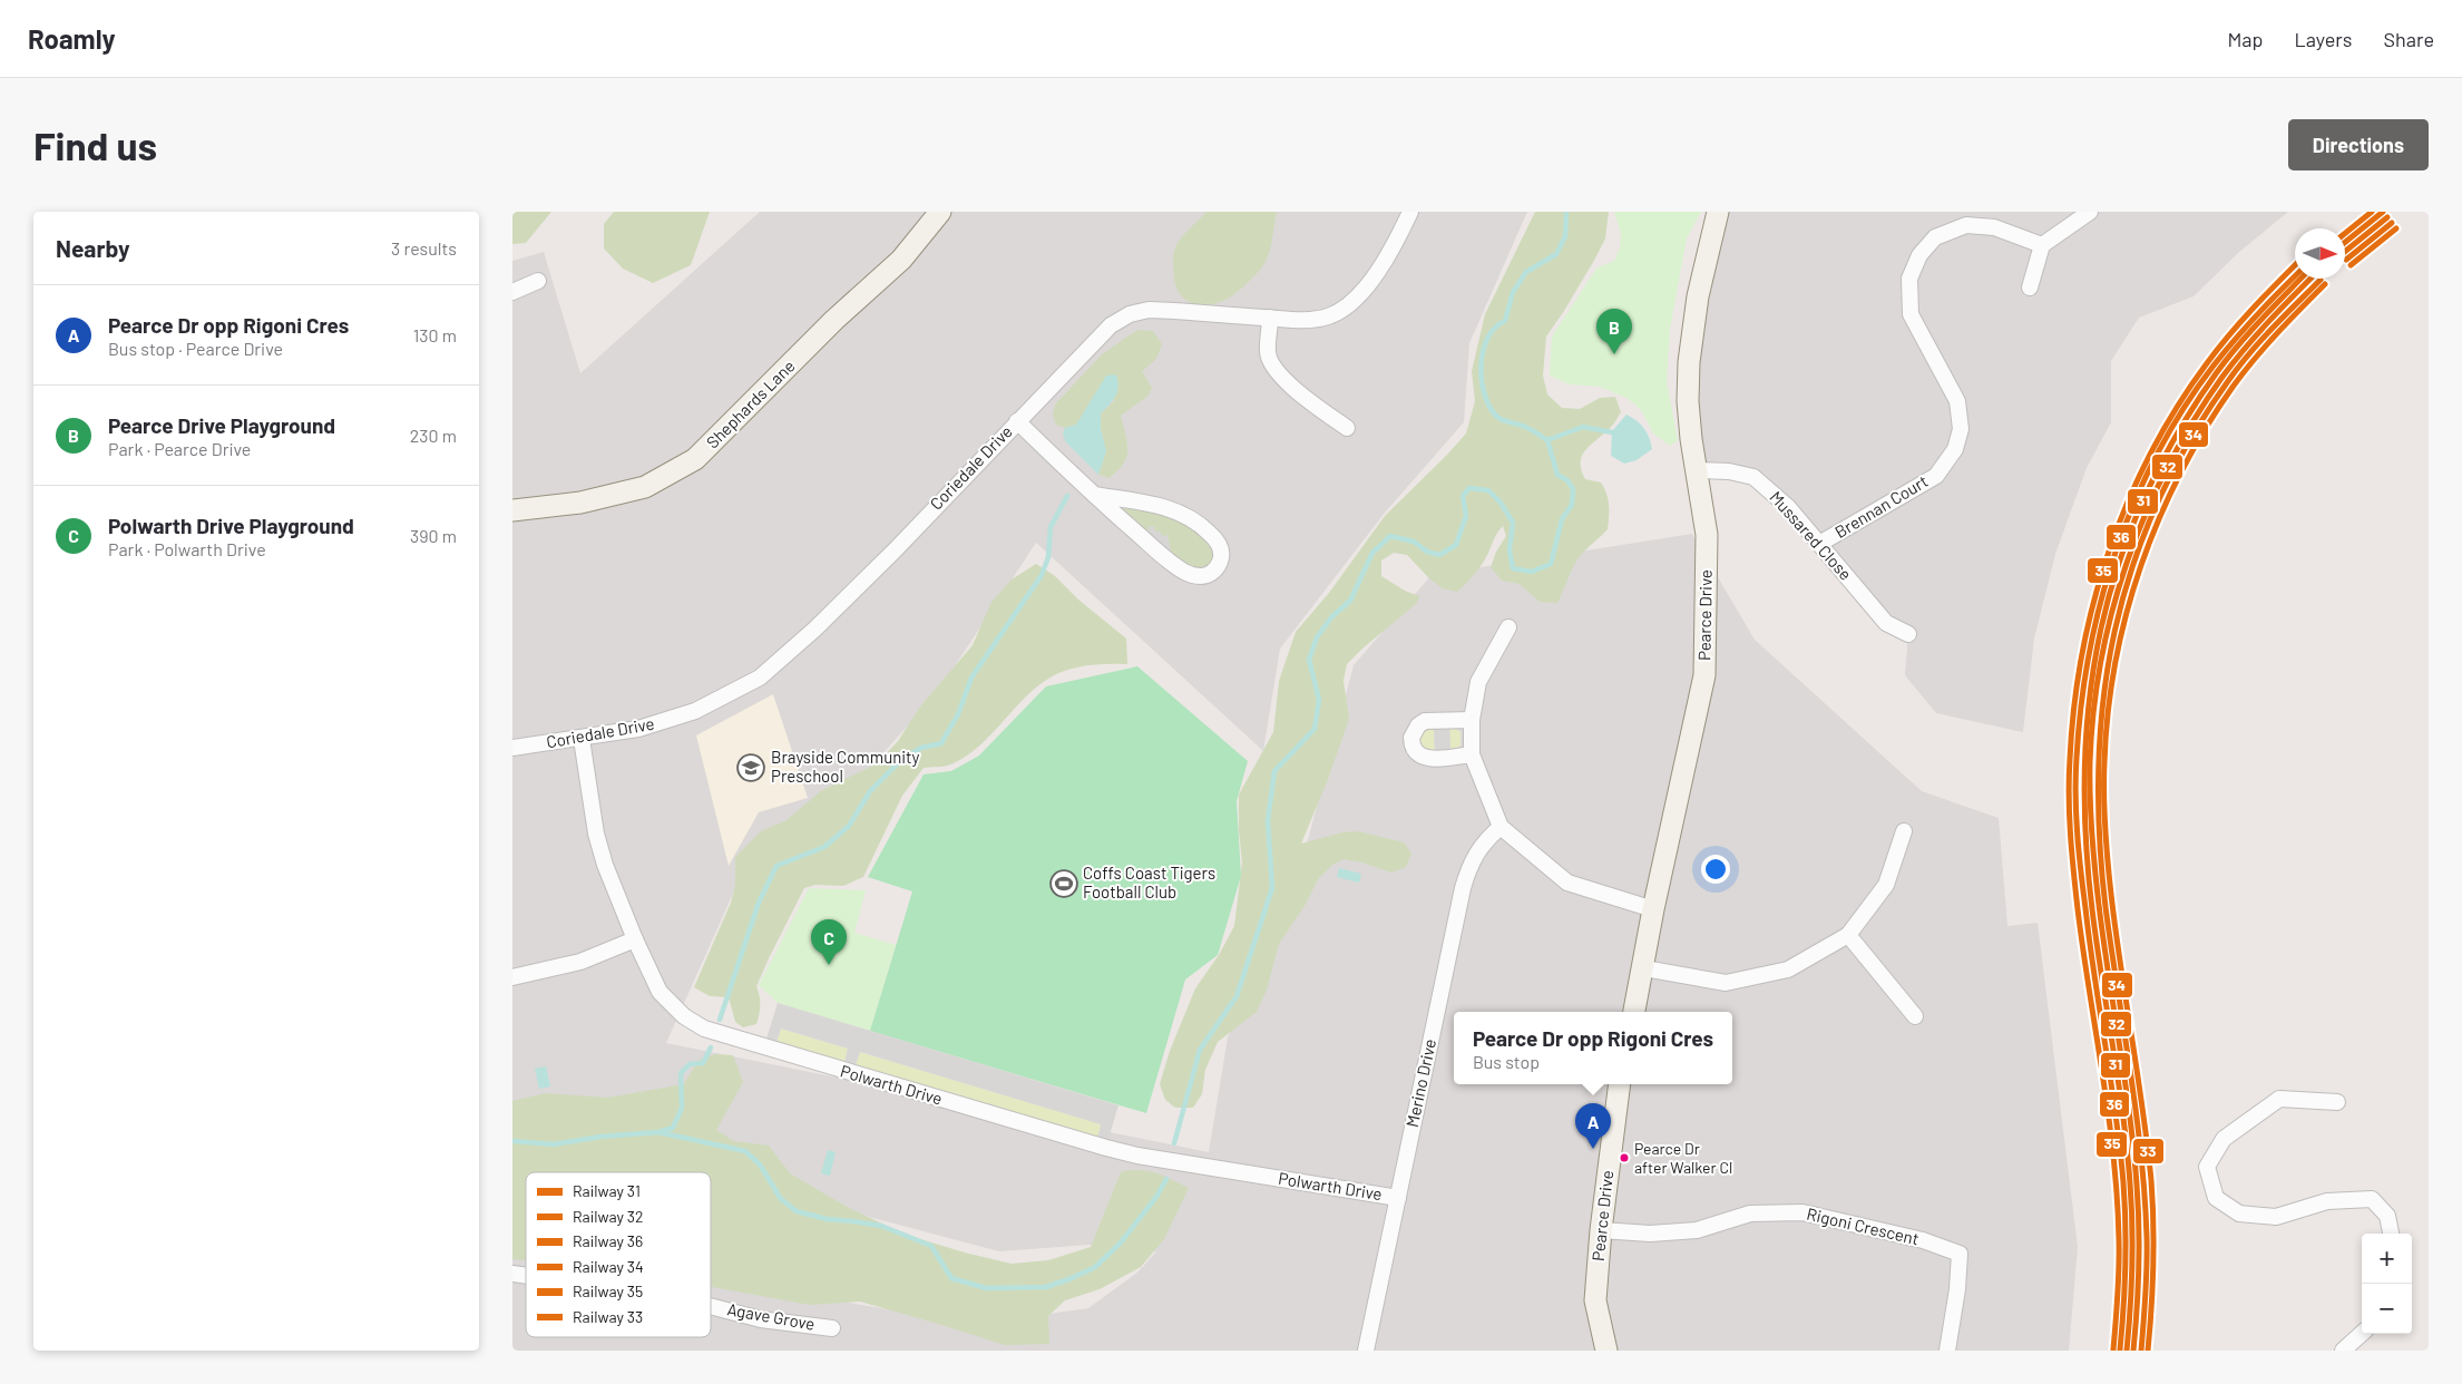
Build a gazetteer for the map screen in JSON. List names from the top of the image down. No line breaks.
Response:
{"streets":{"street":["Shephards Lane","Coriedale Drive","Brennan Court","Mussared Close","Pearce Drive","Merino Drive","Polwarth Drive","Rigoni Crescent","Agave Grove"]},"crossings":[["Coriedale Drive","Polwarth Drive"],["Brennan Court","Mussared Close"],["Mussared Close","Pearce Drive"],["Pearce Drive","Rigoni Crescent"],["Merino Drive","Polwarth Drive"]],"places":{"school or university":["Brayside Community Preschool"],"sports":["Coffs Coast Tigers Football Club"],"other":["Pearce Dr after Walker Cl"]},"lines":["rail line 31","rail line 36","rail line 32","rail line 34","rail line 33","rail line 35"],"legend":["Railway 31","Railway 32","Railway 36","Railway 34","Railway 35","Railway 33"],"north":"right","page":{"header":"Roamly","nav":["Map","Layers","Share"],"buttons":"Directions","title":"Find us","heading":["Nearby","3 results"],"list":[{"mark":"A","name":"Pearce Dr opp Rigoni Cres","note":"Bus stop · Pearce Drive","value":"130 m"},{"mark":"B","name":"Pearce Drive Playground","note":"Park · Pearce Drive","value":"230 m"},{"mark":"C","name":"Polwarth Drive Playground","note":"Park · Polwarth Drive","value":"390 m"}],"pins":["B","C","A"],"popup":["Pearce Dr opp Rigoni Cres","Bus stop"],"map_buttons":["+","−"]}}
